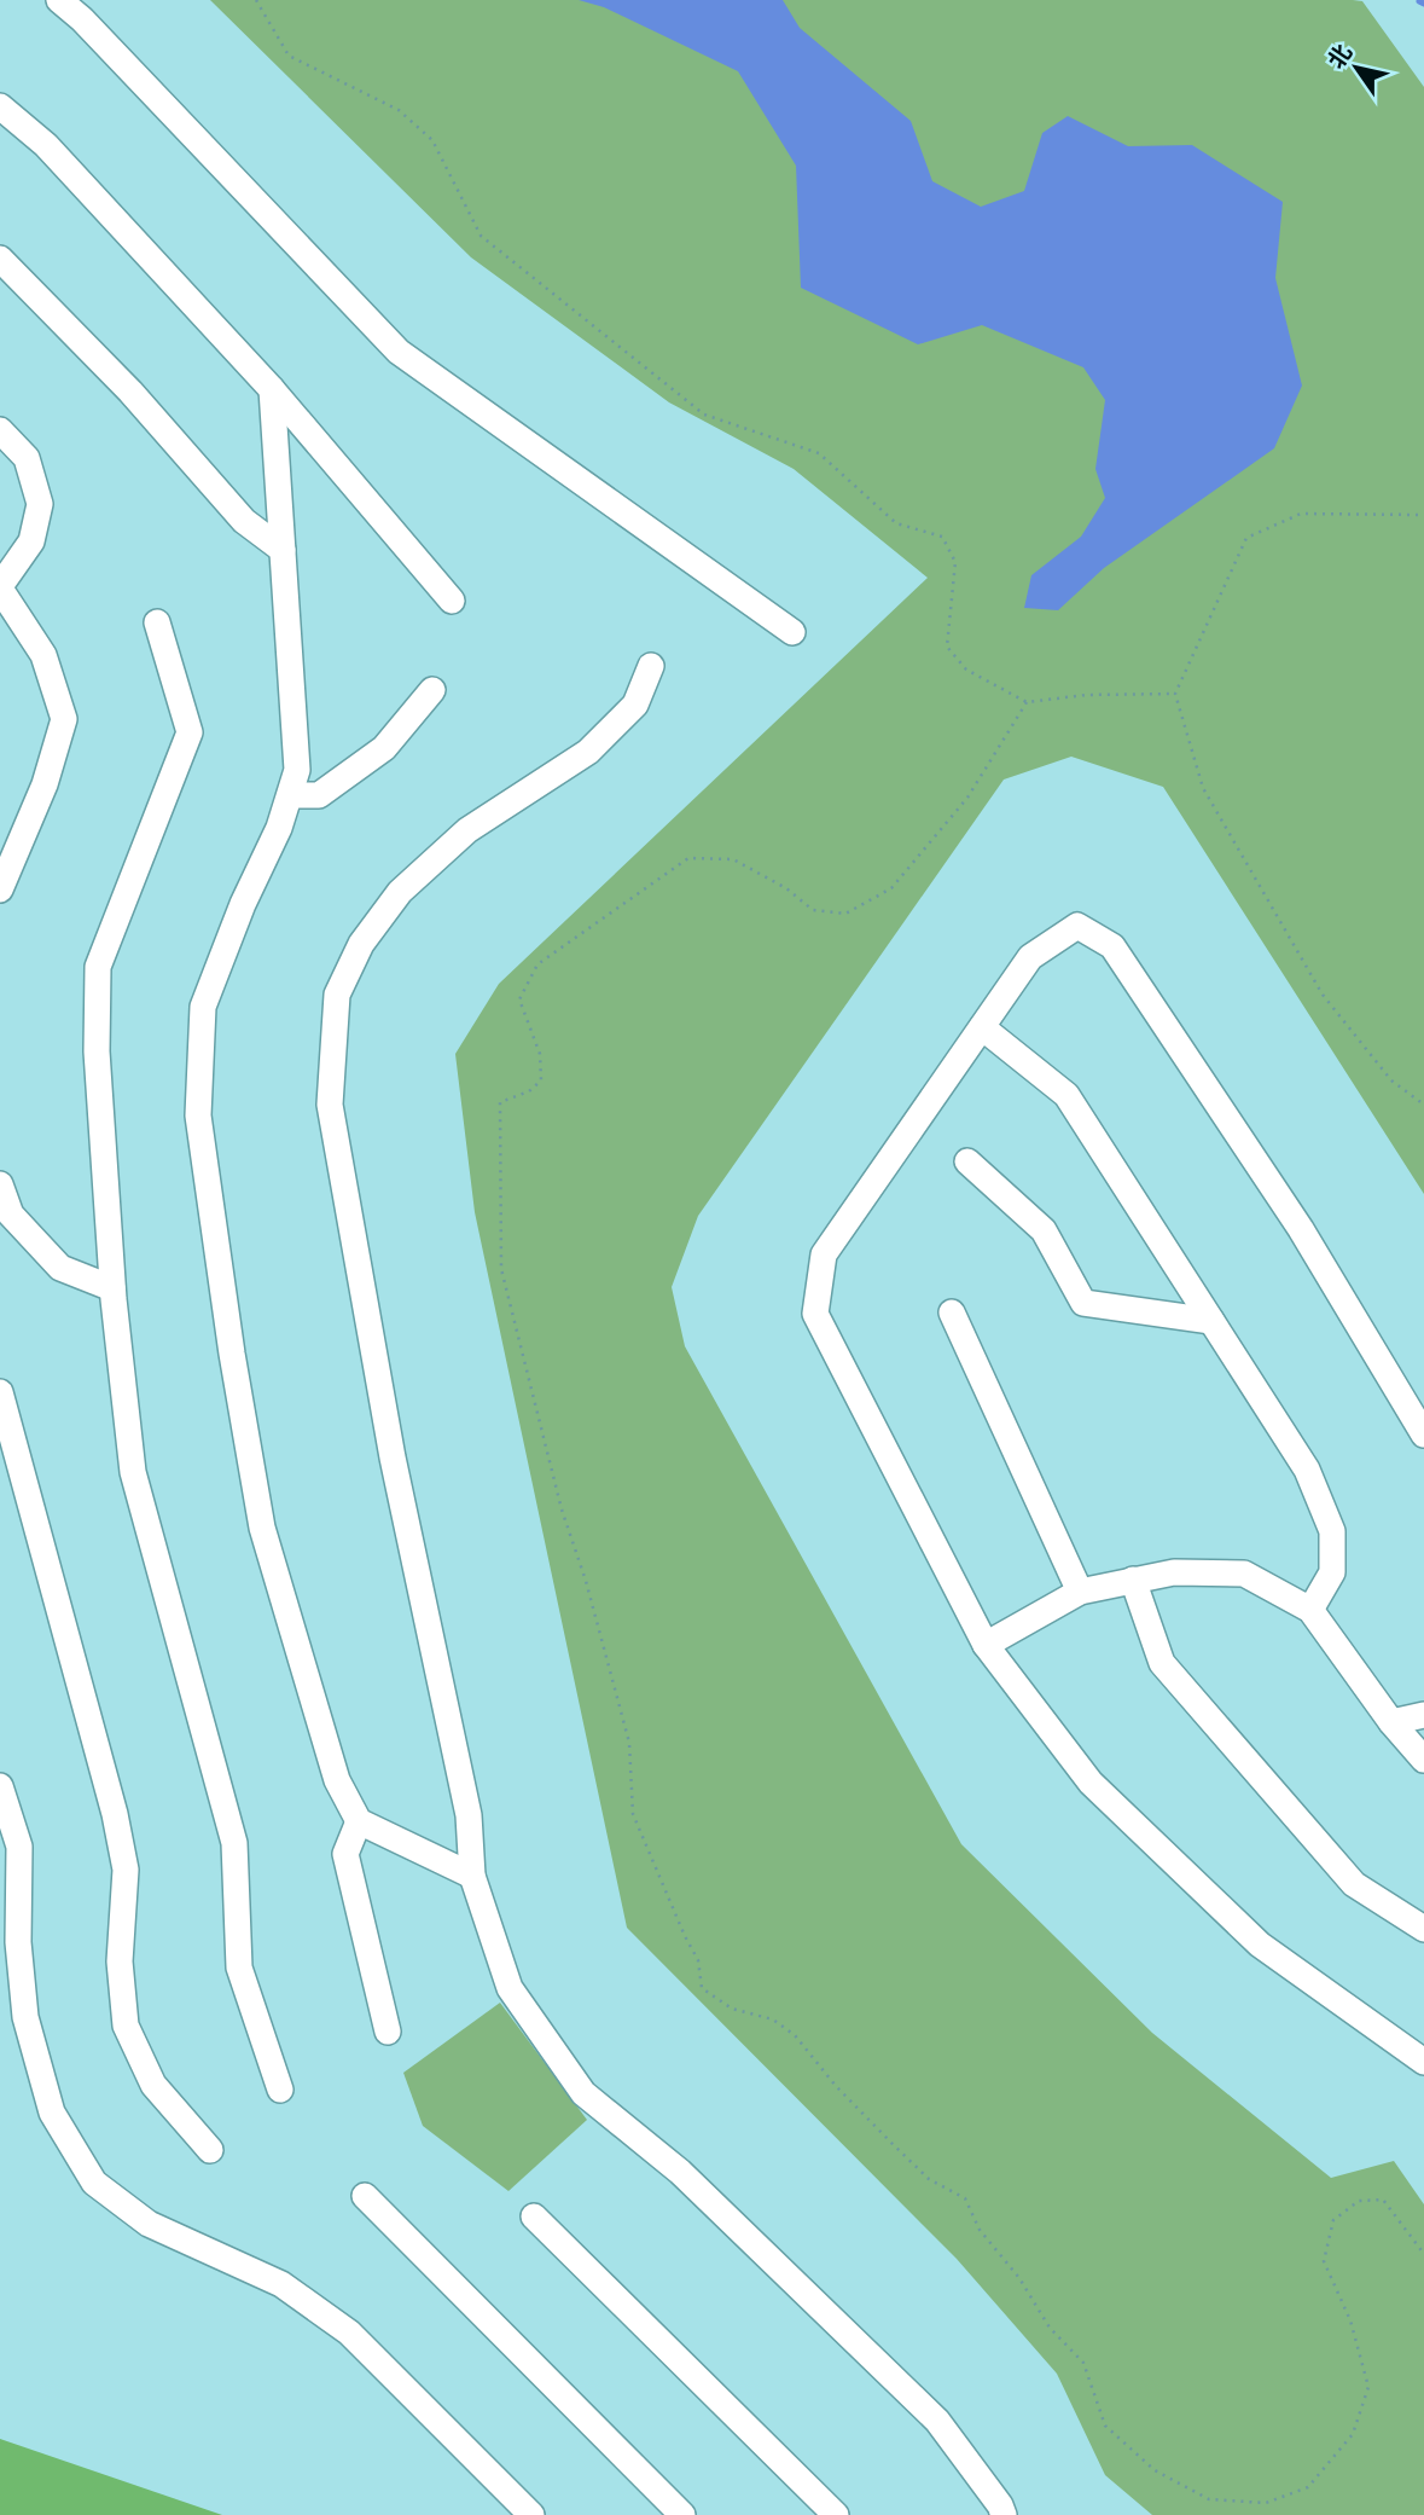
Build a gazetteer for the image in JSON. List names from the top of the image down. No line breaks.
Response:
{"north":"top left"}
